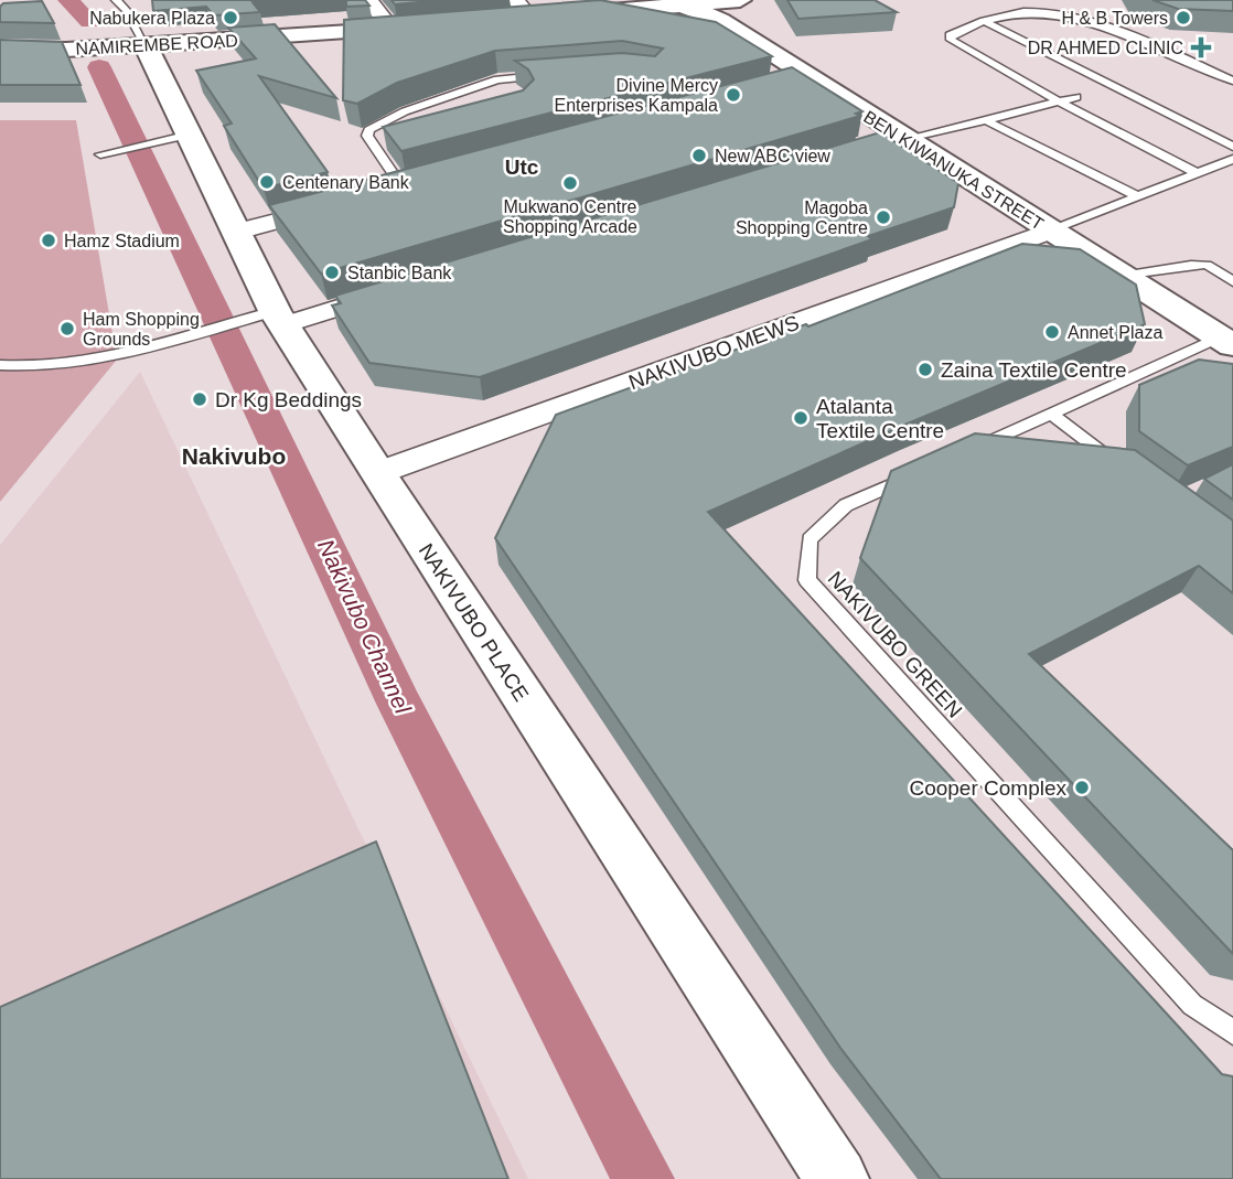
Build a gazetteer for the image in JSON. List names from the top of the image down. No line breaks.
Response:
{"streets":{"main road":["NAMIREMBE ROAD","BEN KIWANUKA STREET","NAKIVUBO PLACE"],"street":["NAKIVUBO MEWS"],"lane":["NAKIVUBO GREEN"]},"crossings":[["NAMIREMBE ROAD","NAKIVUBO PLACE"],["BEN KIWANUKA STREET","NAKIVUBO MEWS"],["NAKIVUBO MEWS","NAKIVUBO PLACE"]],"districts":["Utc","Nakivubo"],"water":["Nakivubo Channel"],"places":{"other":["Nabukera Plaza","H & B Towers","Divine Mercy Enterprises Kampala","New ABC view","Centenary Bank","Mukwano Centre Shopping Arcade","Magoba Shopping Centre","Hamz Stadium","Stanbic Bank","Ham Shopping Grounds","Annet Plaza","Zaina Textile Centre","Dr Kg Beddings","Atalanta Textile Centre","Cooper Complex"],"health":["DR AHMED CLINIC"]}}
